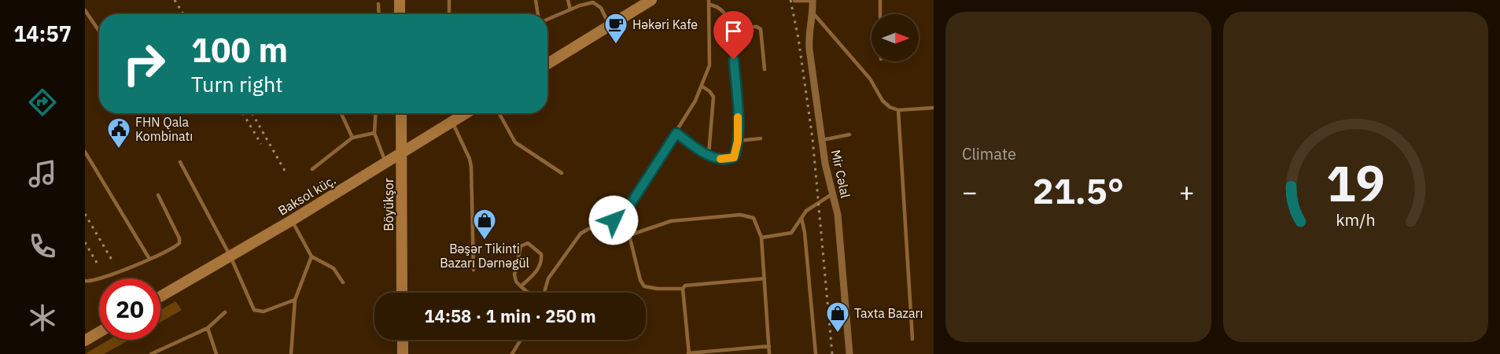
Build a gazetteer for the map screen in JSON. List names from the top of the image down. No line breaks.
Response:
{"streets":{"main road":["Baksol küç.","Böyükşor"],"street":["Mir Cəlal"]},"crossings":[["Baksol küç.","Böyükşor"]],"places":{"cafe":["Həkəri Kafe"],"public building":["FHN Qala Kombinatı"],"shop":["Bəşər Tikinti Bazarı Dərnəgül","Taxta Bazarı"]},"north":"right","page":{"tabs":"14:57","tile":"Climate","turn":["100 m","Turn right"],"heat":["−","21.5°","+"],"limit":"20","trip":"14:58 · 1 min · 250 m","gauge":["19","km/h"]}}
